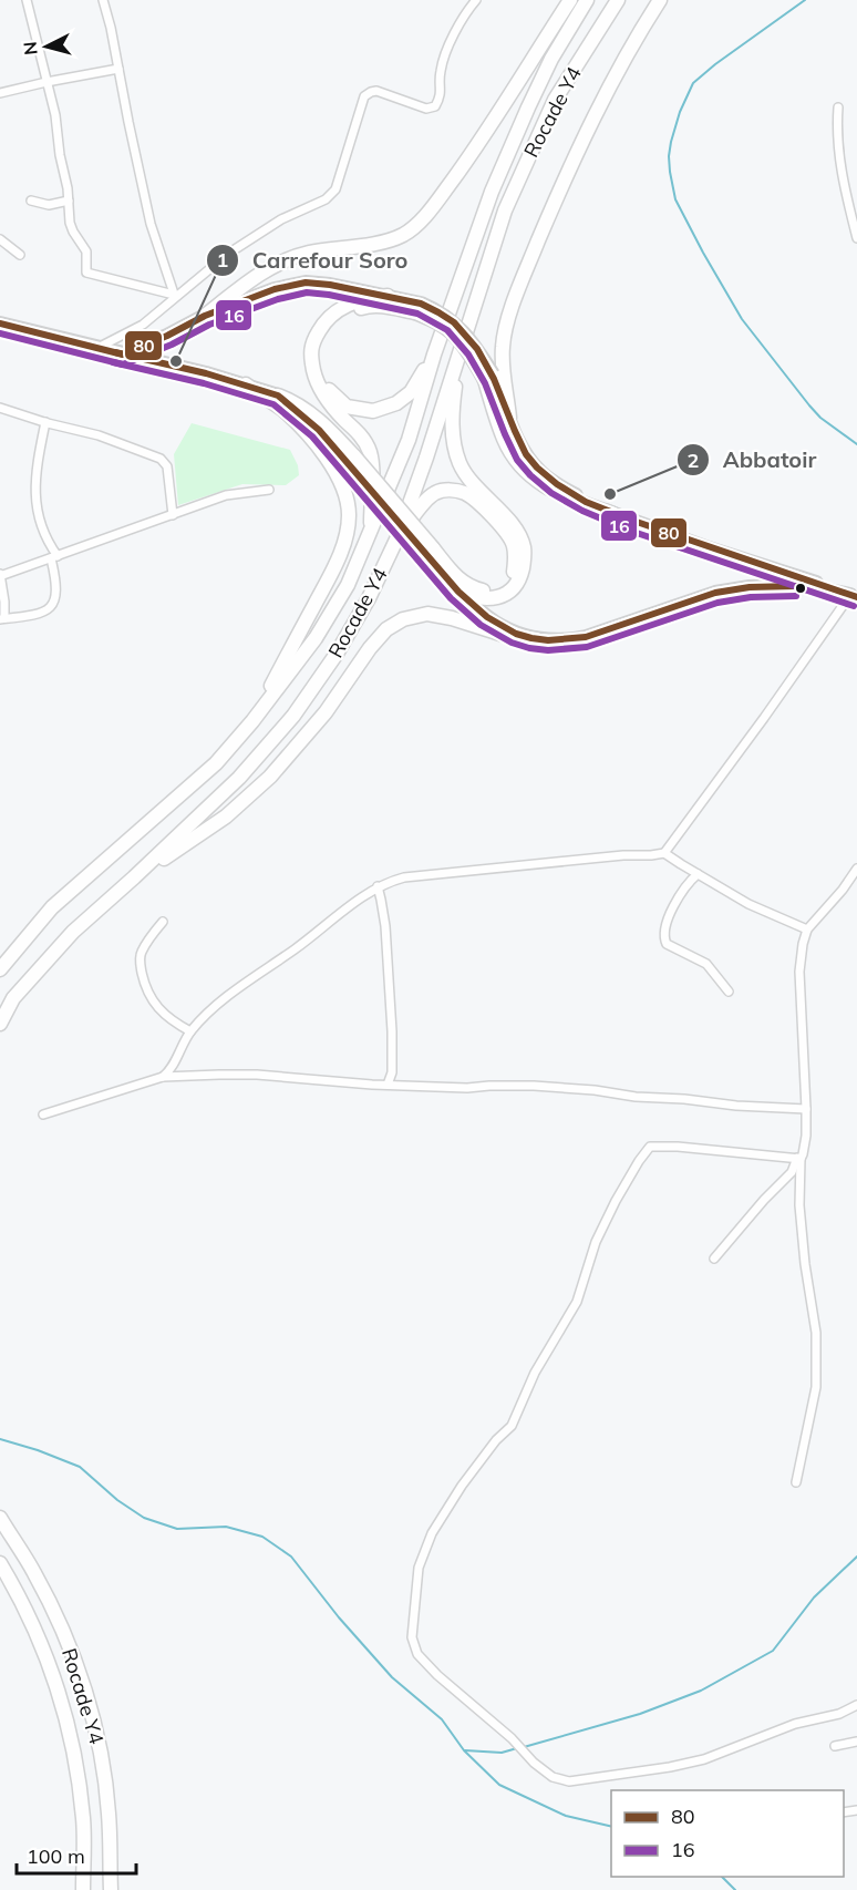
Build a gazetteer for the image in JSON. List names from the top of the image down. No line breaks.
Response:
{"streets":{"highway":["Rocade Y4"]},"places":["Carrefour Soro","Abbatoir"],"lines":["transit line 80","transit line 16"],"legend":["80","16"],"scale_bar":"100 m","north":"left"}
